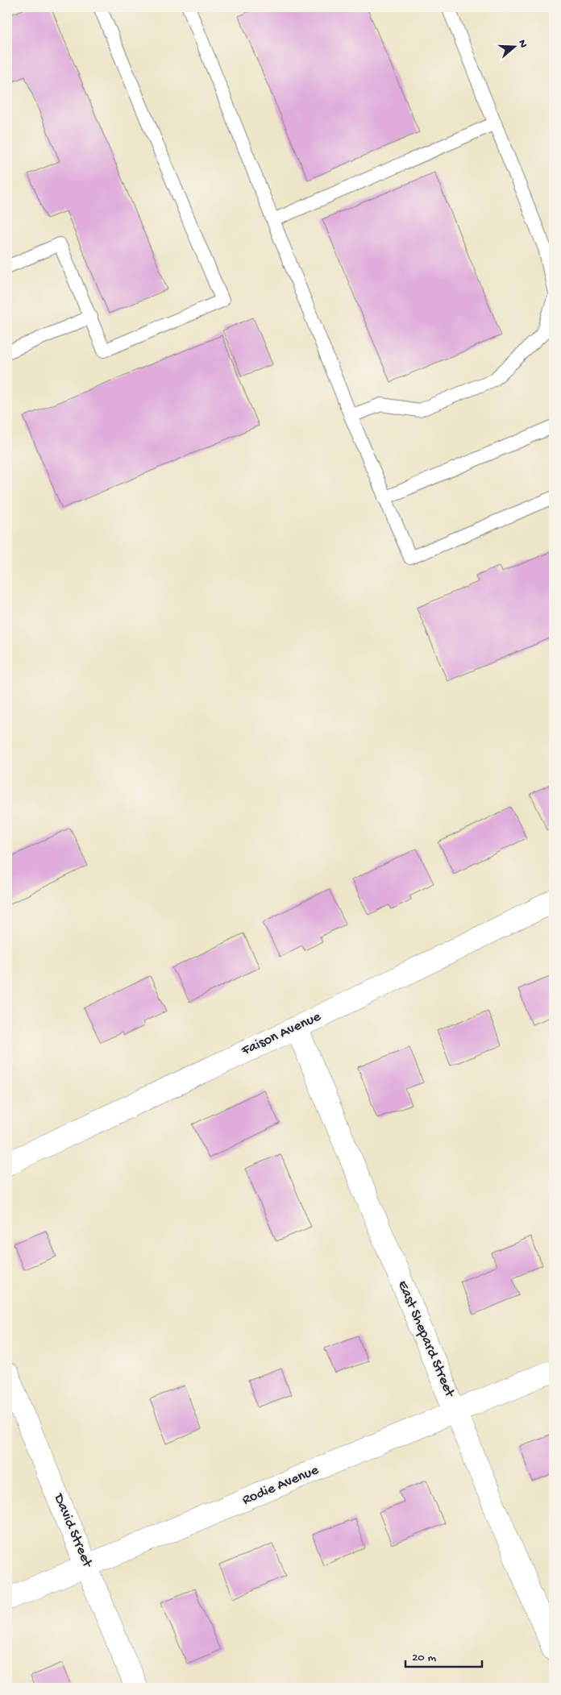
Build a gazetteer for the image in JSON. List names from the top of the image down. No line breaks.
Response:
{"streets":{"street":["Faison Avenue","East Shepard Street","Rodie Avenue","David Street"]},"crossings":[["Faison Avenue","East Shepard Street"],["East Shepard Street","Rodie Avenue"],["Rodie Avenue","David Street"]],"scale_bar":"20 m","north":"right"}
